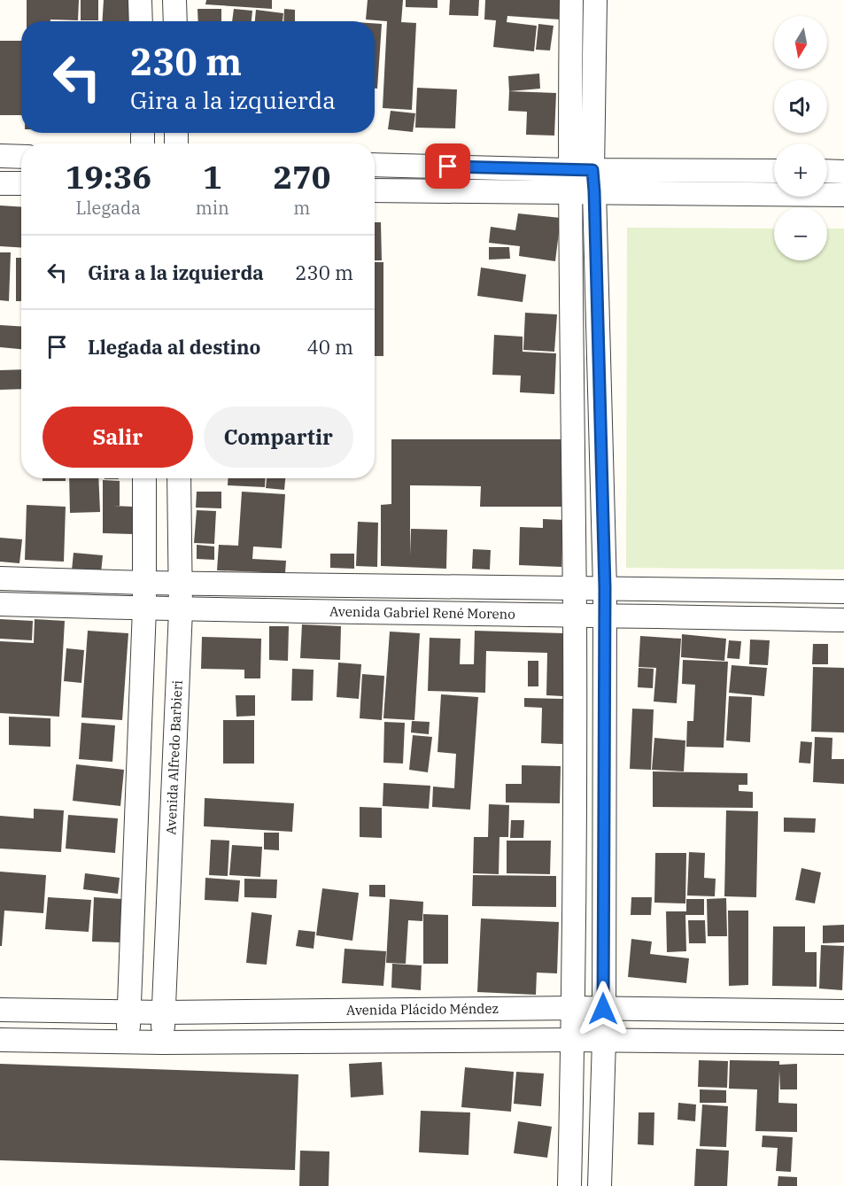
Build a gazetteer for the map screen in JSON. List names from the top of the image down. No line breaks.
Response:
{"streets":{"street":["Avenida Gabriel René Moreno","Avenida Alfredo Barbieri","Avenida Plácido Méndez"]},"crossings":[["Avenida Gabriel René Moreno","Avenida Alfredo Barbieri"],["Avenida Alfredo Barbieri","Avenida Plácido Méndez"]],"north":"bottom","page":{"map_buttons":["+","−"],"turn":["230 m","Gira a la izquierda"],"eta":["19:36","Llegada","1","min","270","m"],"list":[{"name":"Gira a la izquierda","value":"230 m"},{"name":"Llegada al destino","value":"40 m"}],"buttons":["Salir","Compartir"]}}
